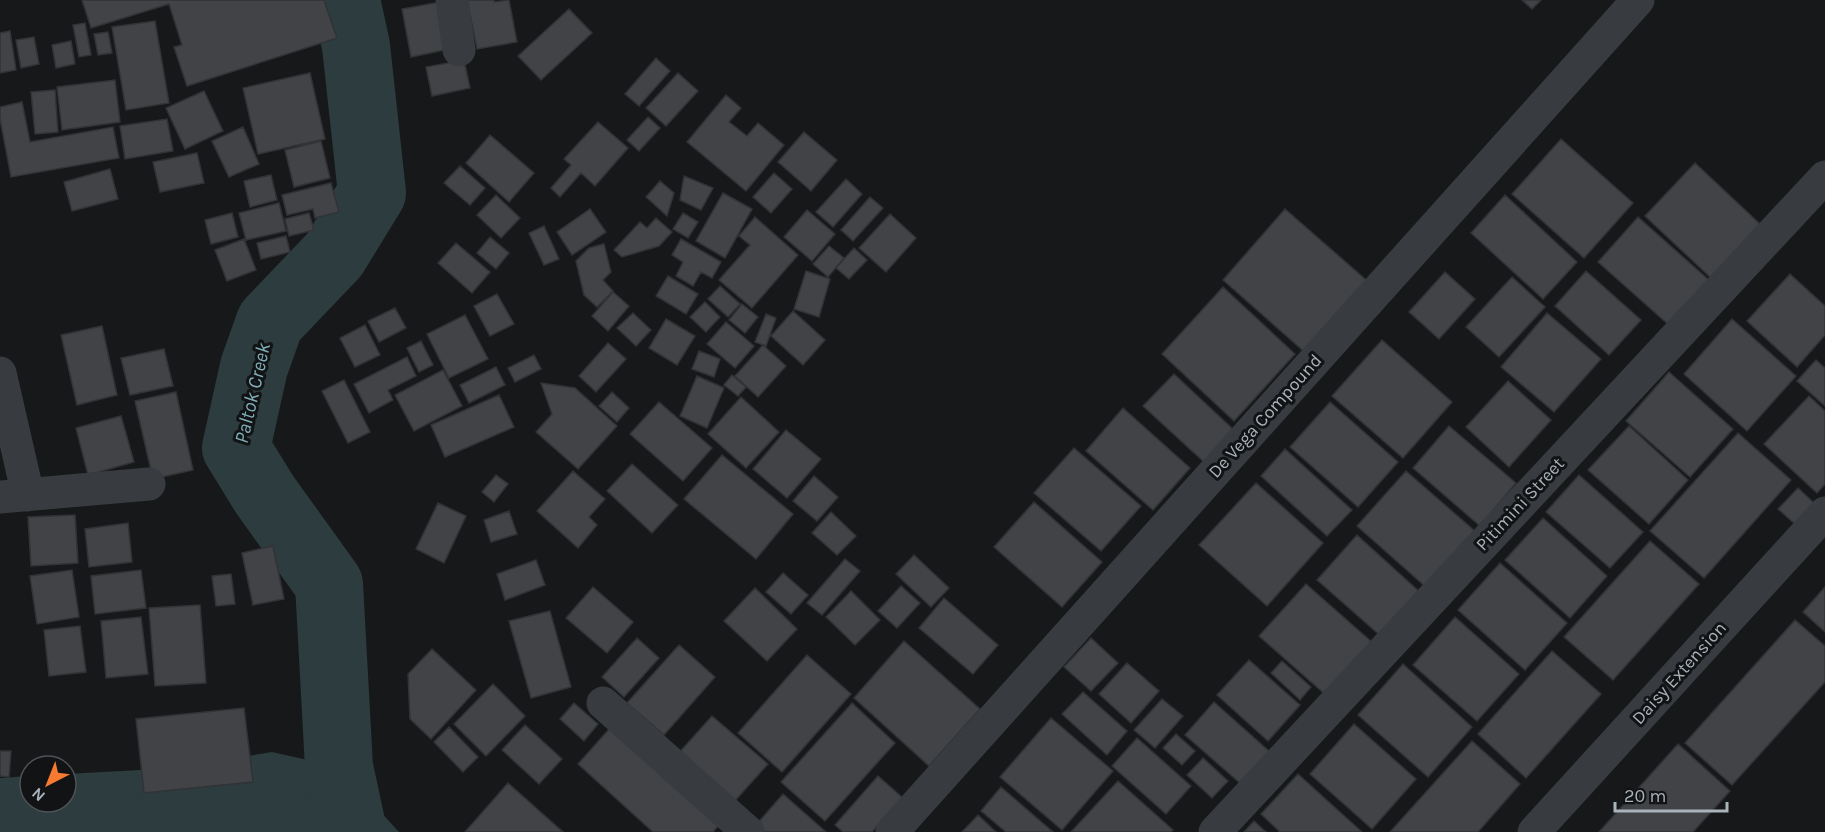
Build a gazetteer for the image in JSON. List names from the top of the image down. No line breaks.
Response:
{"streets":{"street":["De Vega Compound","Pitimini Street","Daisy Extension"]},"water":["Paltok Creek"],"scale_bar":"20 m","north":"bottom left"}
